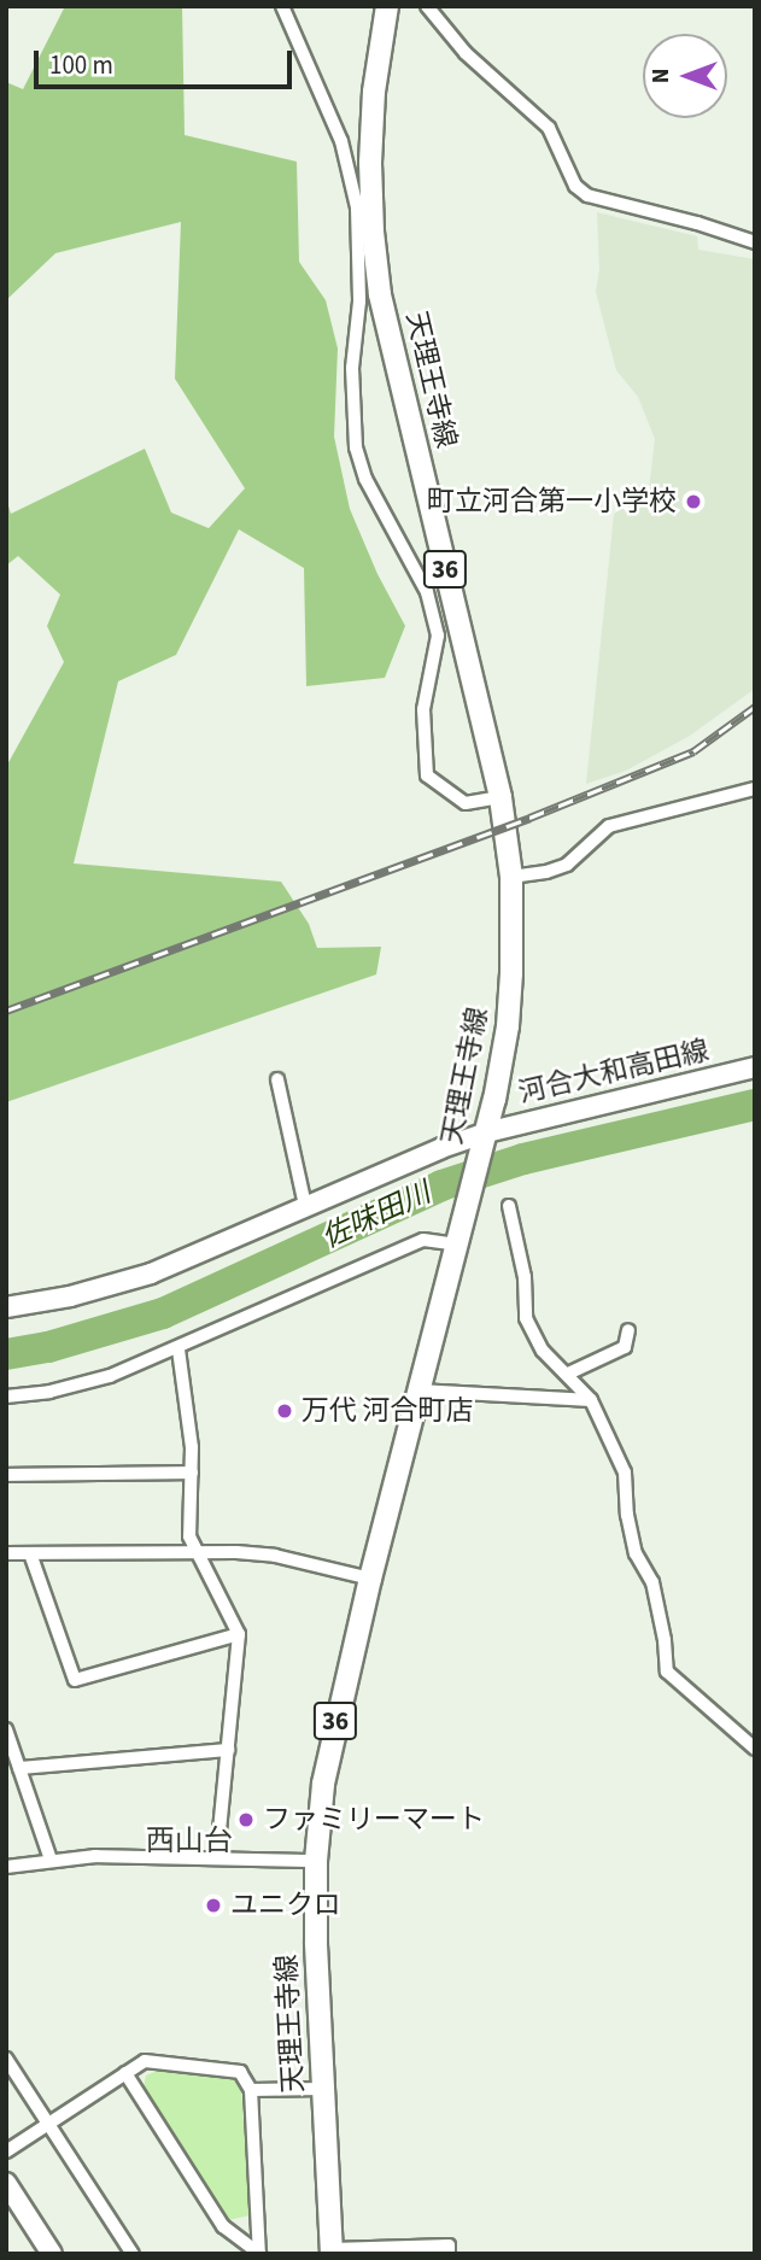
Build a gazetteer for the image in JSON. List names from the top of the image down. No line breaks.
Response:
{"streets":{"main road":["天理王寺線","36"],"street":["河合大和高田線"]},"crossings":[["天理王寺線","河合大和高田線"]],"districts":["西山台"],"water":["佐味田川"],"places":["町立河合第一小学校","万代 河合町店","ファミリーマート","ユニクロ"],"scale_bar":"100 m","north":"left"}
